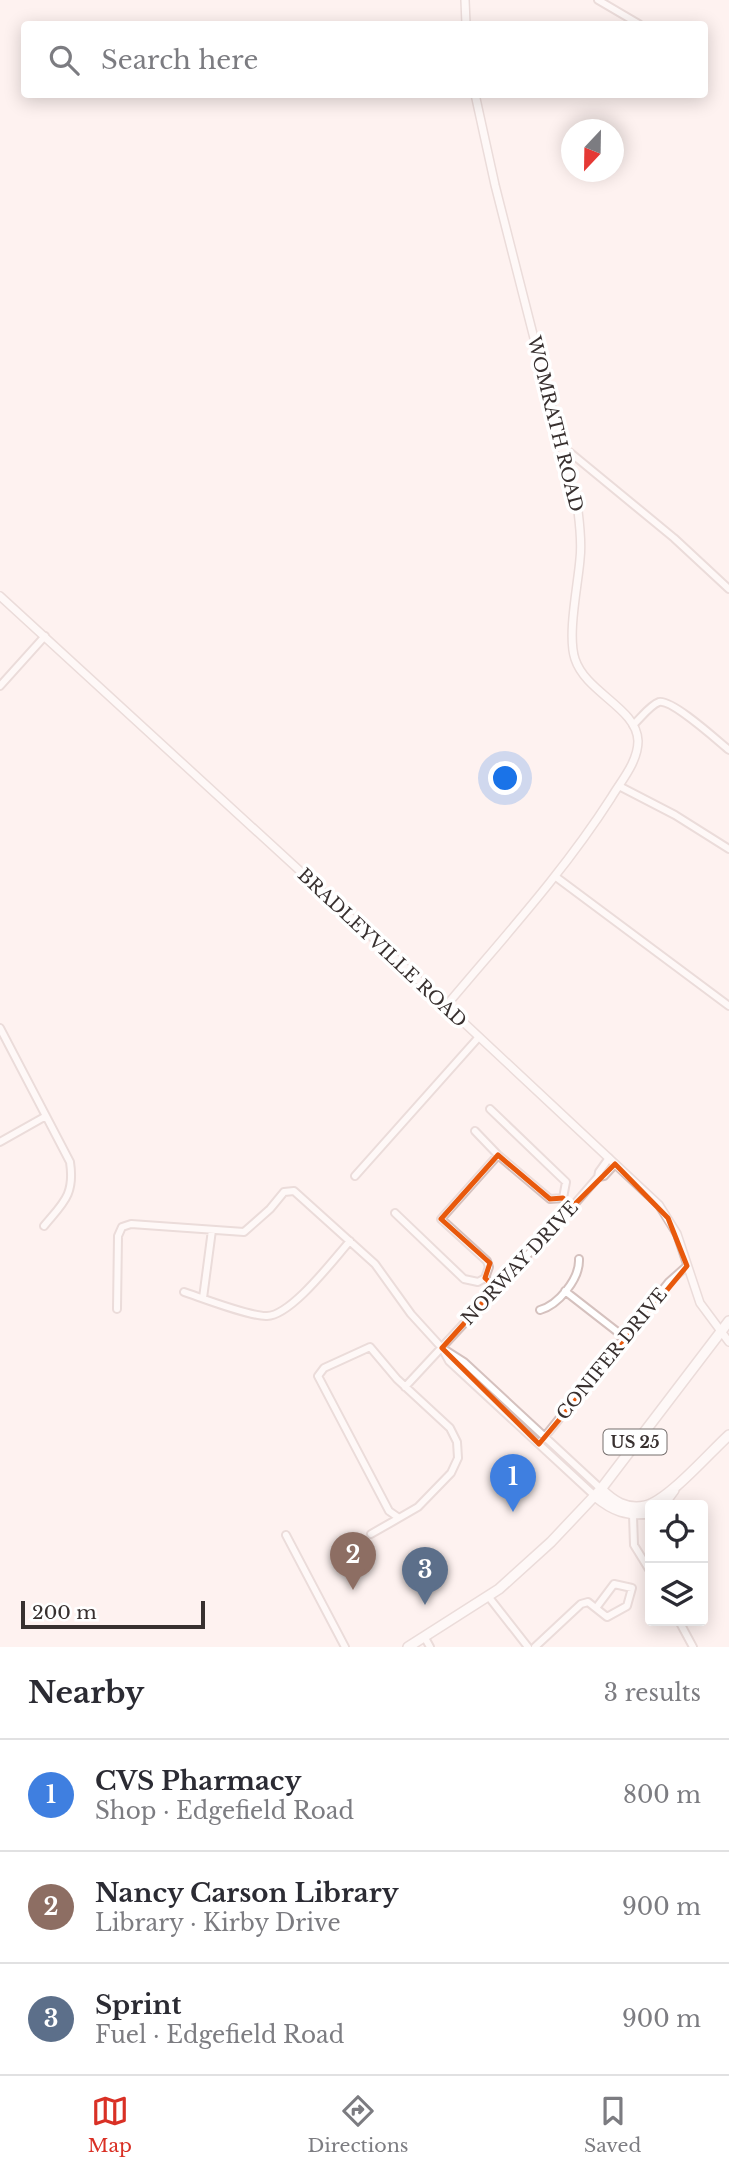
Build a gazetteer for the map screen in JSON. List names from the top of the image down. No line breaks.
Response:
{"streets":{"main road":["US 25"],"street":["WOMRATH ROAD","BRADLEYVILLE ROAD","NORWAY DRIVE","CONIFER DRIVE"]},"crossings":[["BRADLEYVILLE ROAD","NORWAY DRIVE"],["BRADLEYVILLE ROAD","CONIFER DRIVE"],["BRADLEYVILLE ROAD","US 25"]],"scale_bar":"200 m","north":"bottom","page":{"search":"Search here","pins":["1","2","3"],"scale":"200 m","heading":["Nearby","3 results"],"list":[{"mark":"1","name":"CVS Pharmacy","note":"Shop · Edgefield Road","value":"800 m"},{"mark":"2","name":"Nancy Carson Library","note":"Library · Kirby Drive","value":"900 m"},{"mark":"3","name":"Sprint","note":"Fuel · Edgefield Road","value":"900 m"}],"nav":["Map","Directions","Saved"]}}
